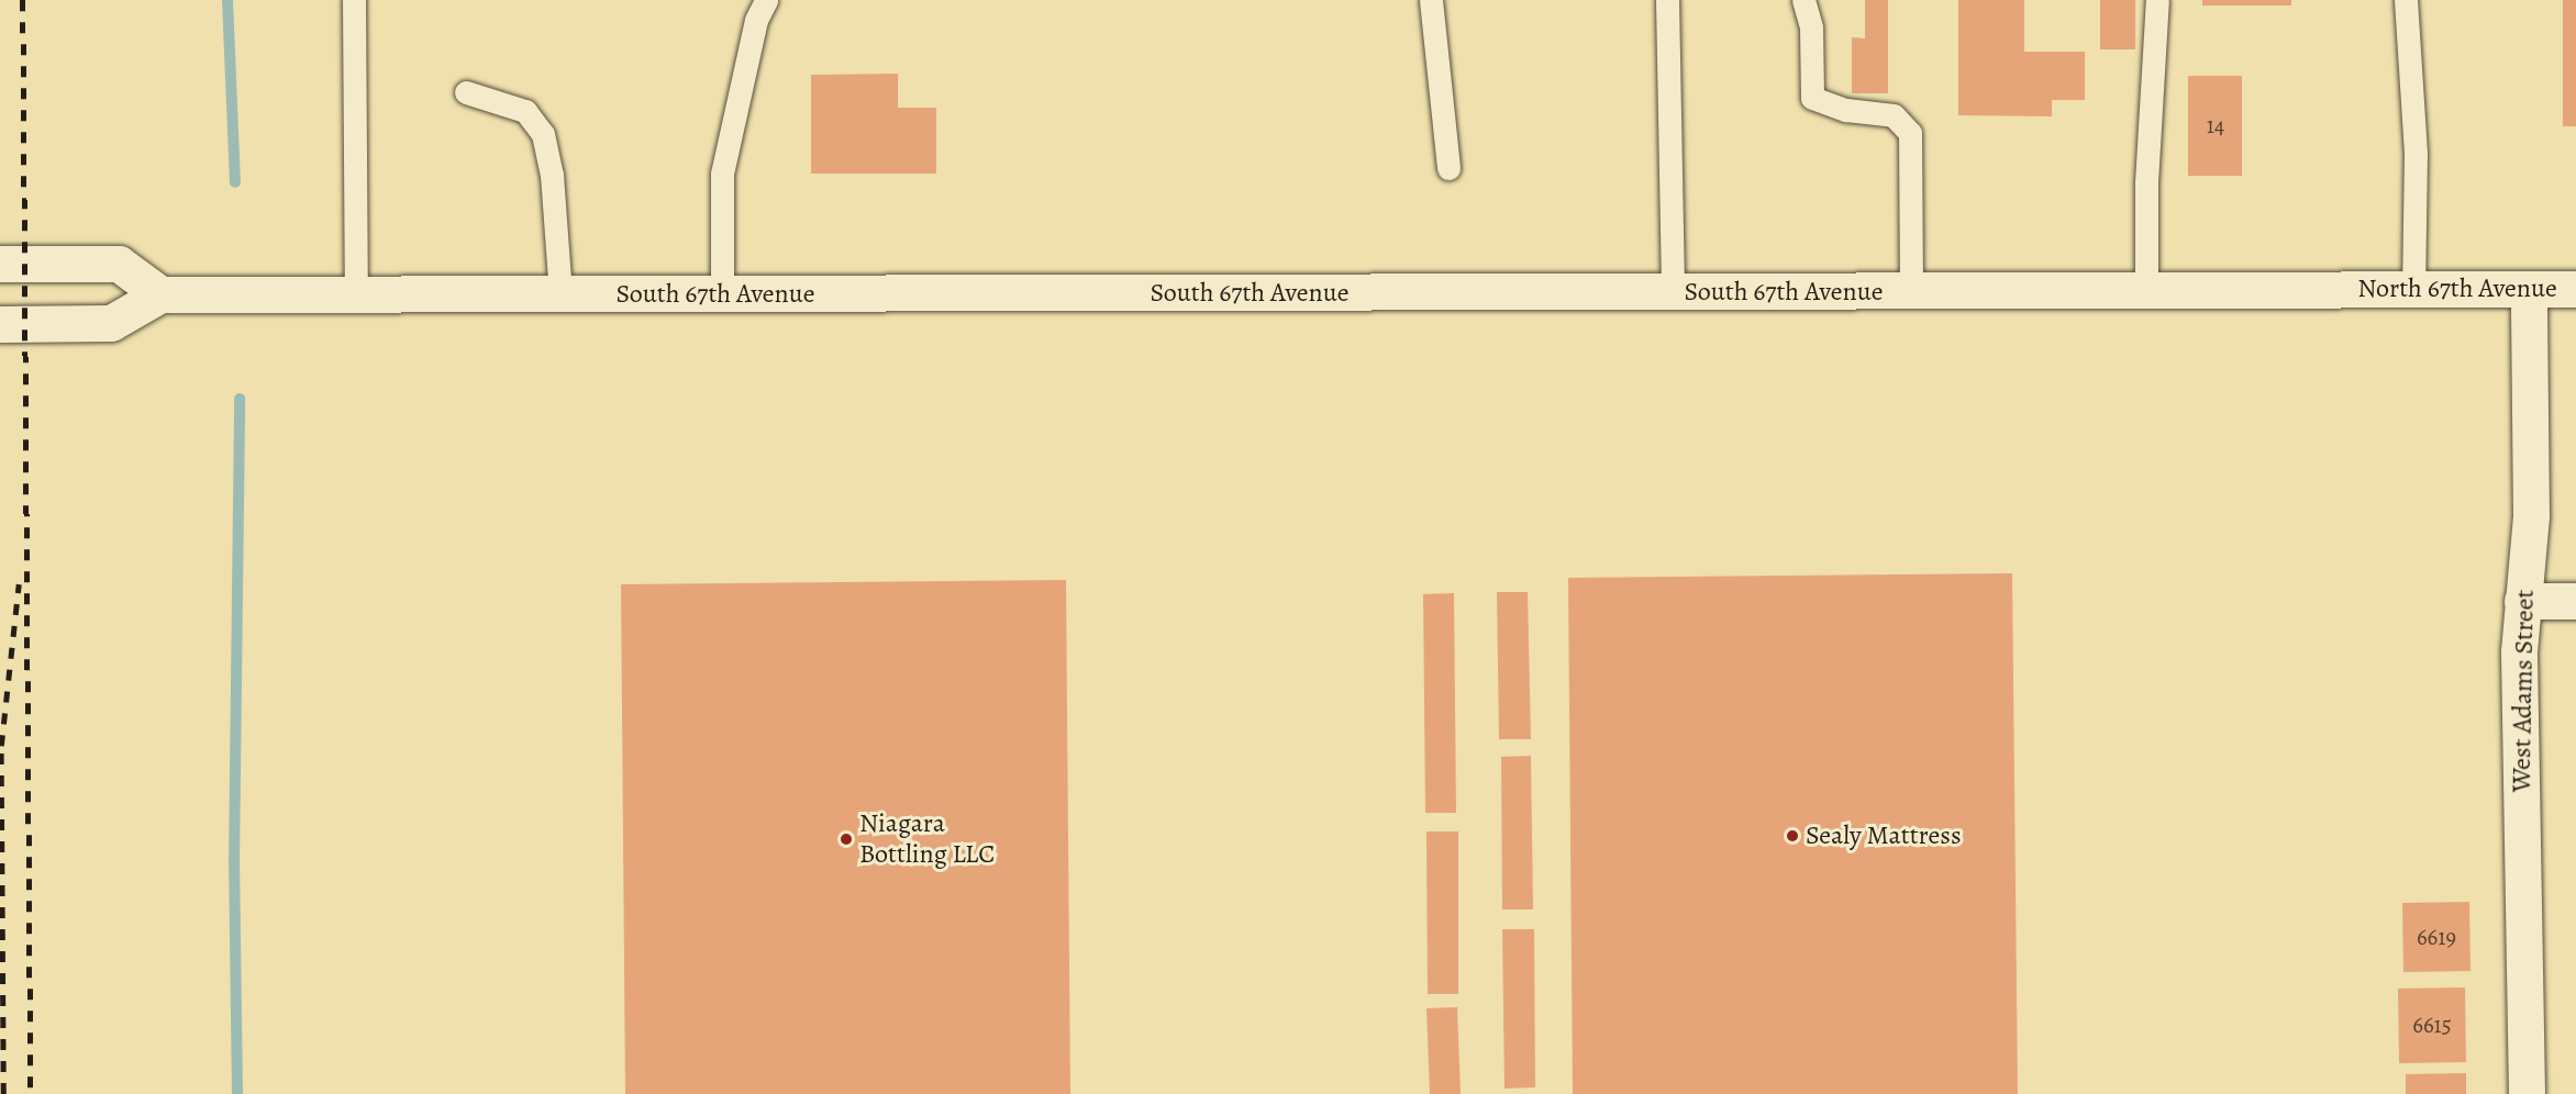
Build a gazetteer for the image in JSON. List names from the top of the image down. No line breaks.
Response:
{"streets":{"main road":["North 67th Avenue","South 67th Avenue","West Adams Street"]},"crossings":[["North 67th Avenue","South 67th Avenue"],["North 67th Avenue","West Adams Street"]],"places":["Sealy Mattress","Niagara Bottling LLC"],"house_numbers":["14","6619","6615"]}
